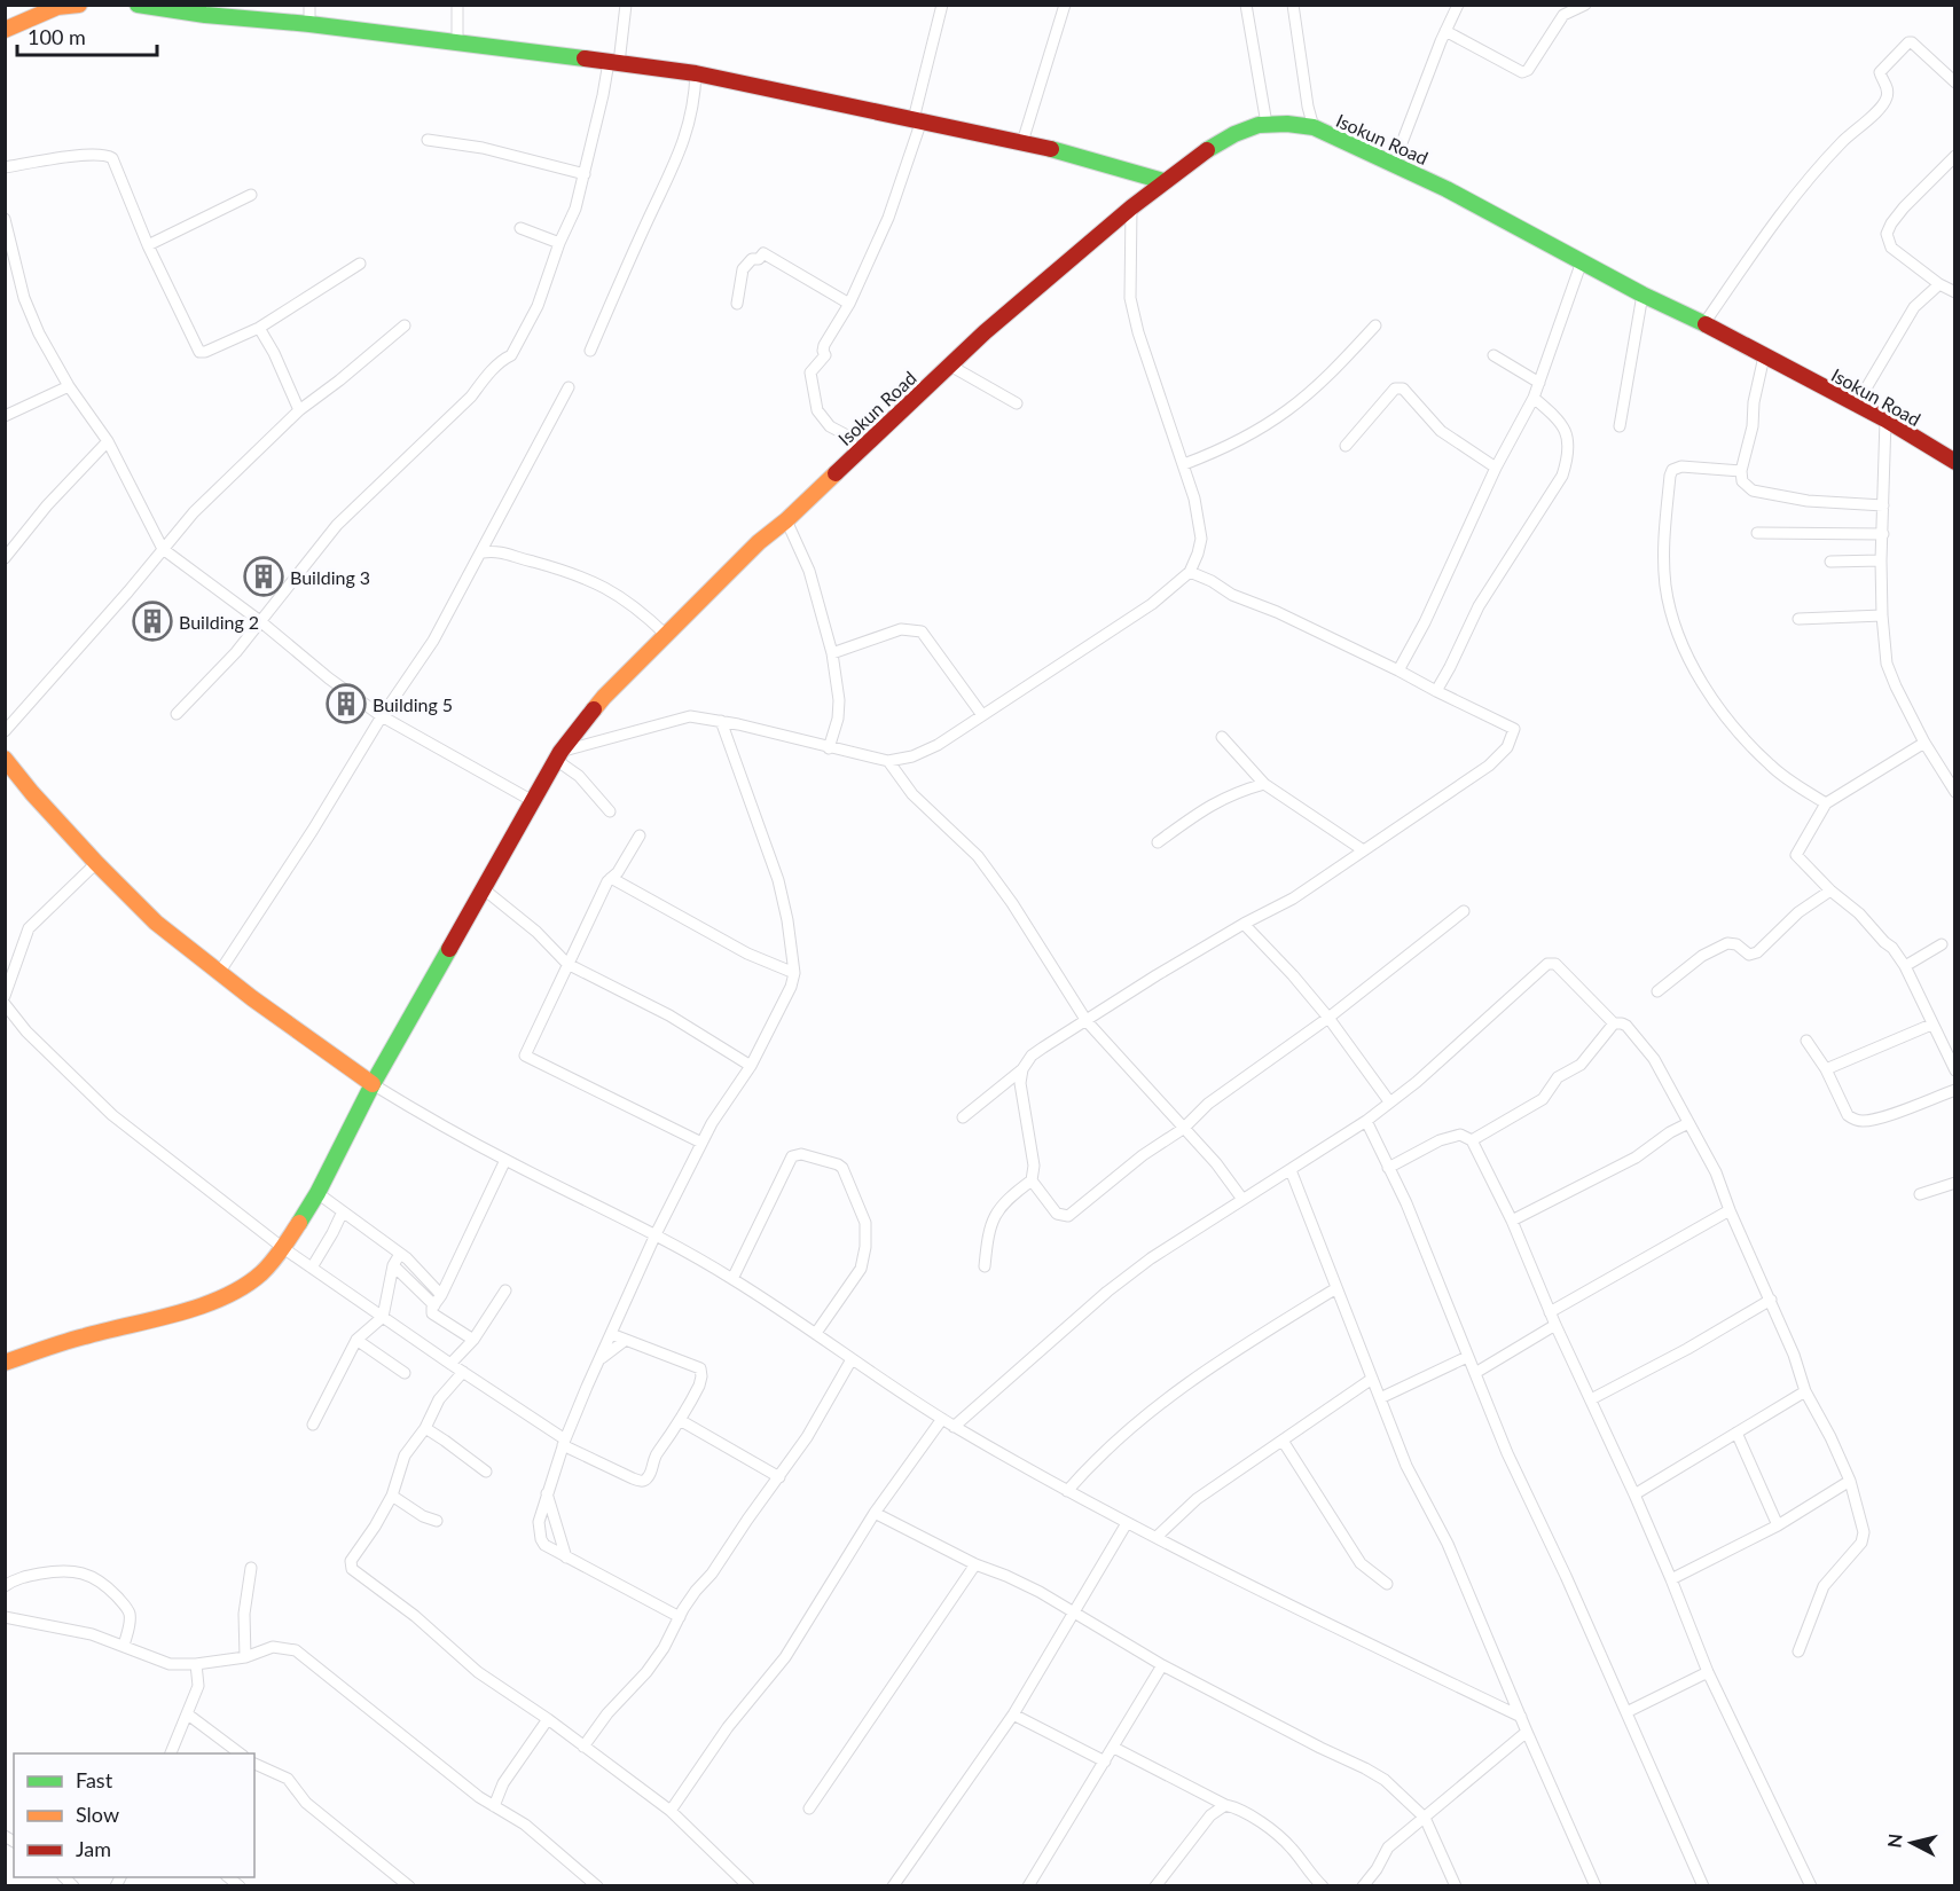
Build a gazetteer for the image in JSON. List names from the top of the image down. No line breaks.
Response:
{"streets":{"main road":["Isokun Road"]},"places":{"building":["Building 3","Building 2","Building 5"]},"legend":["Fast","Slow","Jam"],"scale_bar":"100 m","north":"left"}
